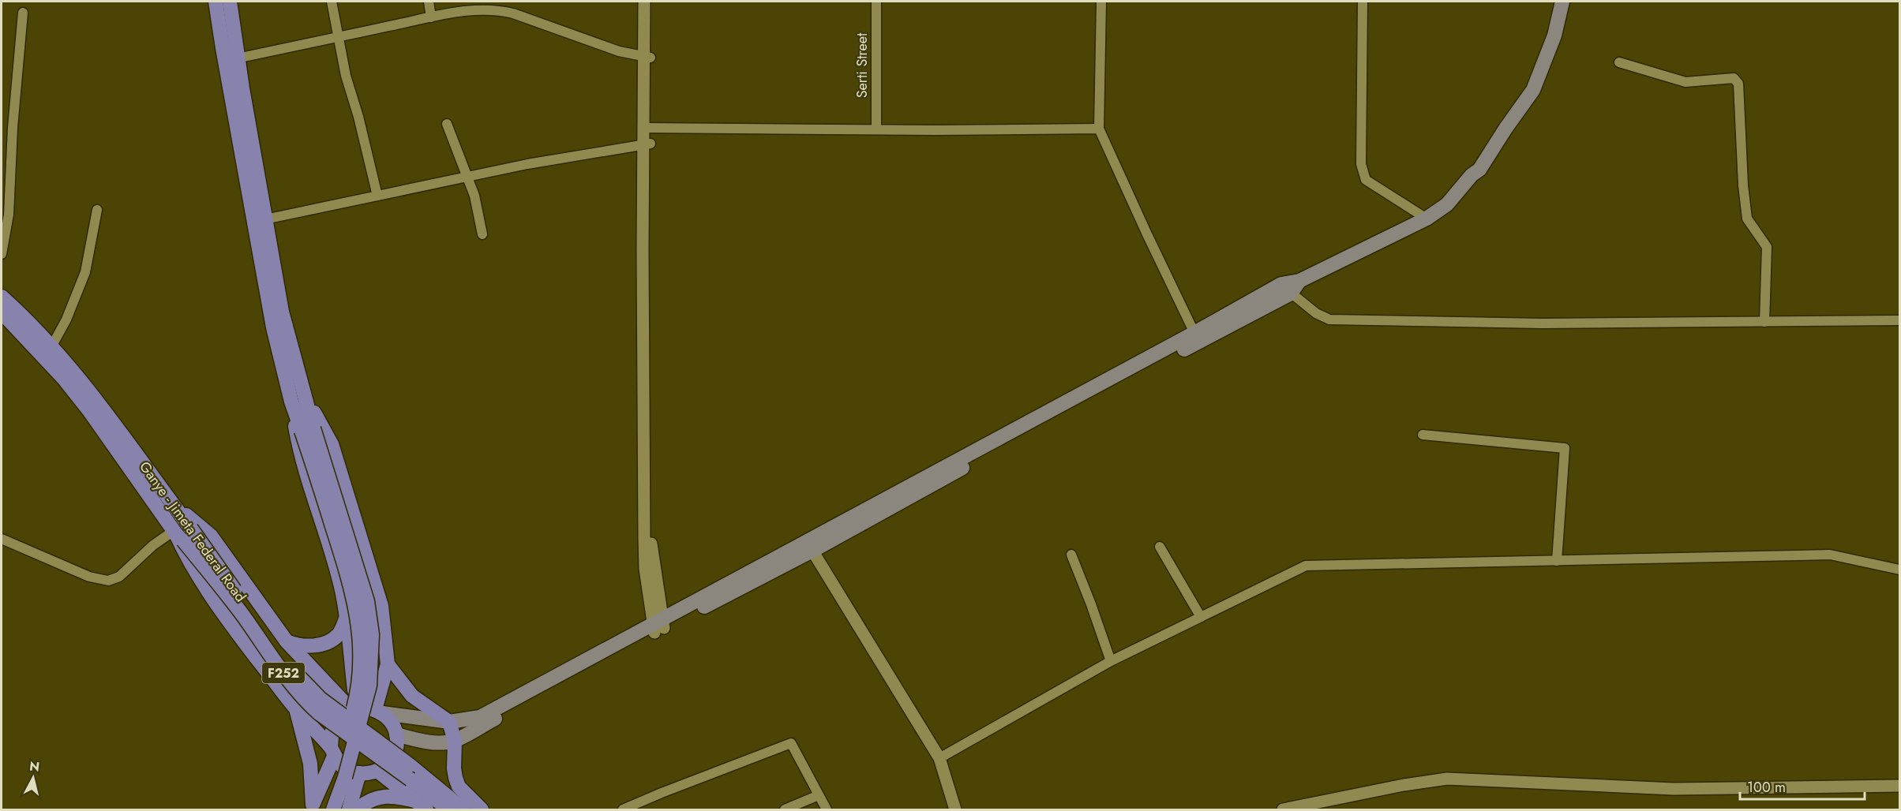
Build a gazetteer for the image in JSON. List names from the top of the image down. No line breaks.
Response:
{"streets":{"main road":["Ganye - Jimeta Federal Road","F252"],"street":["Serti Street"]},"scale_bar":"100 m","north":"top"}
